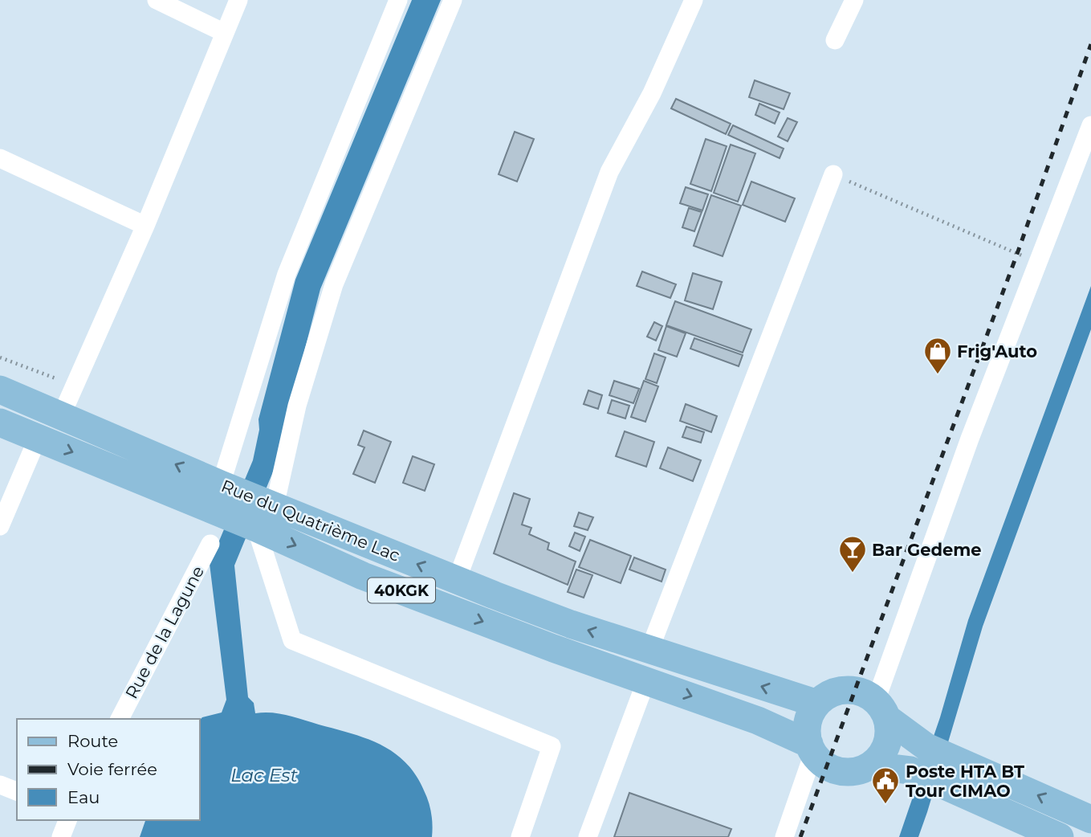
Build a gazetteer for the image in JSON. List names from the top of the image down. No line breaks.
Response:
{"streets":{"main road":["Rue du Quatrième Lac","40KGK"],"street":["Rue de la Lagune"]},"crossings":[["Rue du Quatrième Lac","40KGK"]],"water":["Lac Est"],"places":{"shop":["Frig'Auto"],"bar":["Bar Gedeme"],"public building":["Poste HTA BT Tour CIMAO"]},"legend":["Route","Voie ferrée","Eau"]}
